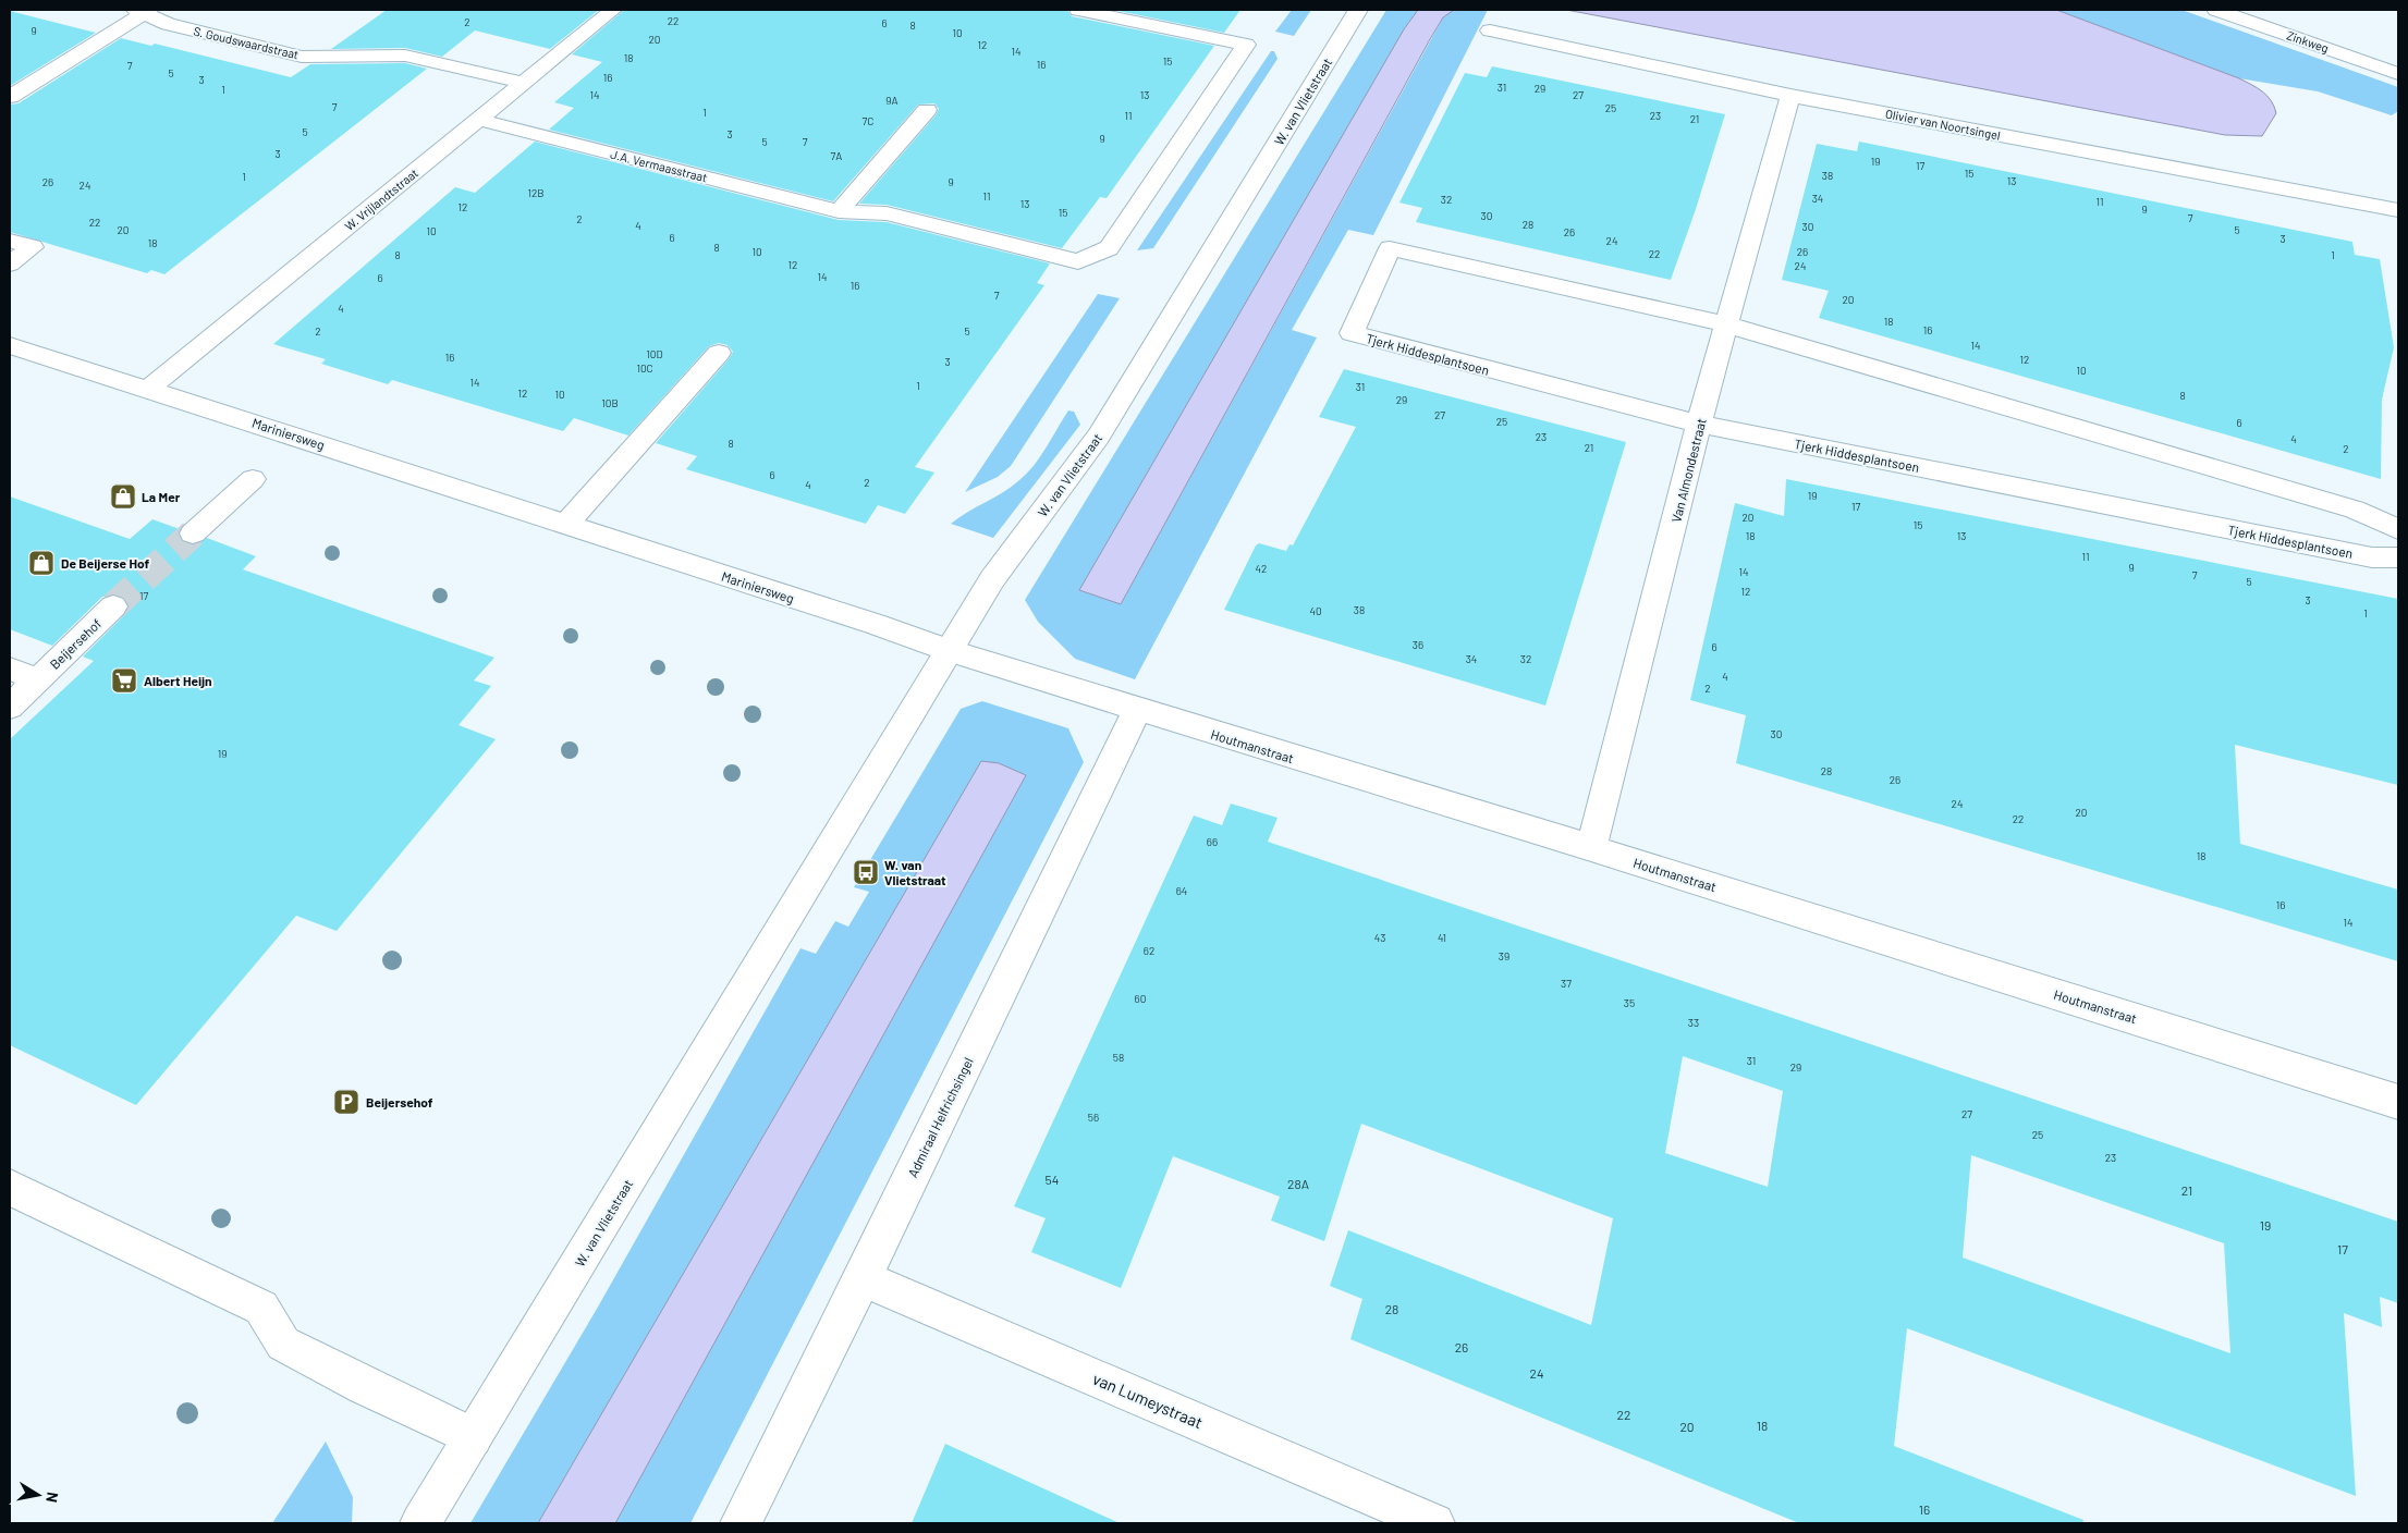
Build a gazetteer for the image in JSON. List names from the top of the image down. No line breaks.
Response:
{"streets":{"street":["Zinkweg","S. Goudswaardstraat","W. van Vlietstraat","Olivier van Noortsingel","J.A. Vermaasstraat","W. Vrijlandtstraat","Tjerk Hiddesplantsoen","Mariniersweg","Van Almondestraat","Beijersehof","Houtmanstraat","Admiraal Helfrichsingel","van Lumeystraat"]},"crossings":[["S. Goudswaardstraat","W. Vrijlandtstraat"],["W. van Vlietstraat","Mariniersweg"],["W. van Vlietstraat","Houtmanstraat"],["Olivier van Noortsingel","Van Almondestraat"],["J.A. Vermaasstraat","W. Vrijlandtstraat"],["W. Vrijlandtstraat","Mariniersweg"],["Tjerk Hiddesplantsoen","Van Almondestraat"],["Mariniersweg","Houtmanstraat"],["Van Almondestraat","Houtmanstraat"],["Houtmanstraat","Admiraal Helfrichsingel"],["Admiraal Helfrichsingel","van Lumeystraat"]],"places":{"shop":["La Mer","De Beijerse Hof"],"supermarket":["Albert Heijn"],"bus stop":["W. van Vlietstraat"],"parking":["Beijersehof"]},"house_numbers":["22","2","6","8","9","10","20","12","14","18","15","16","7","5","16","3","31","29","1","14","13","27","9A","7","25","1","11","23","21","7C","5","3","9","5","7","3","7A","19","17","15","38","1","13","26","9","24","12B","11","34","32","11","13","12","9","15","30","7","2","22","28","4","30","20","5","10","26","6","3","24","18","8","10","26","22","8","1","12","24","14","6","16","7","20","4","18","16","2","5","14","10D","16","12","3","10C","10","14","1","31","12","10","8","29","10B","27","25","6","23","4","8","21","2","6","2","4","19","17","20","15","18","13","11","9","42","14","7","5","12","17","3","38","40","1","36","6","34","32","4","2","30","19","28","26","24","20","22","66","18","64","16","14","43","41","62","39","37","60","35","33","58","31","29","27","56","25","23","54","28A","21","19","17","28","26","24","22","18","20","16"],"north":"right"}
